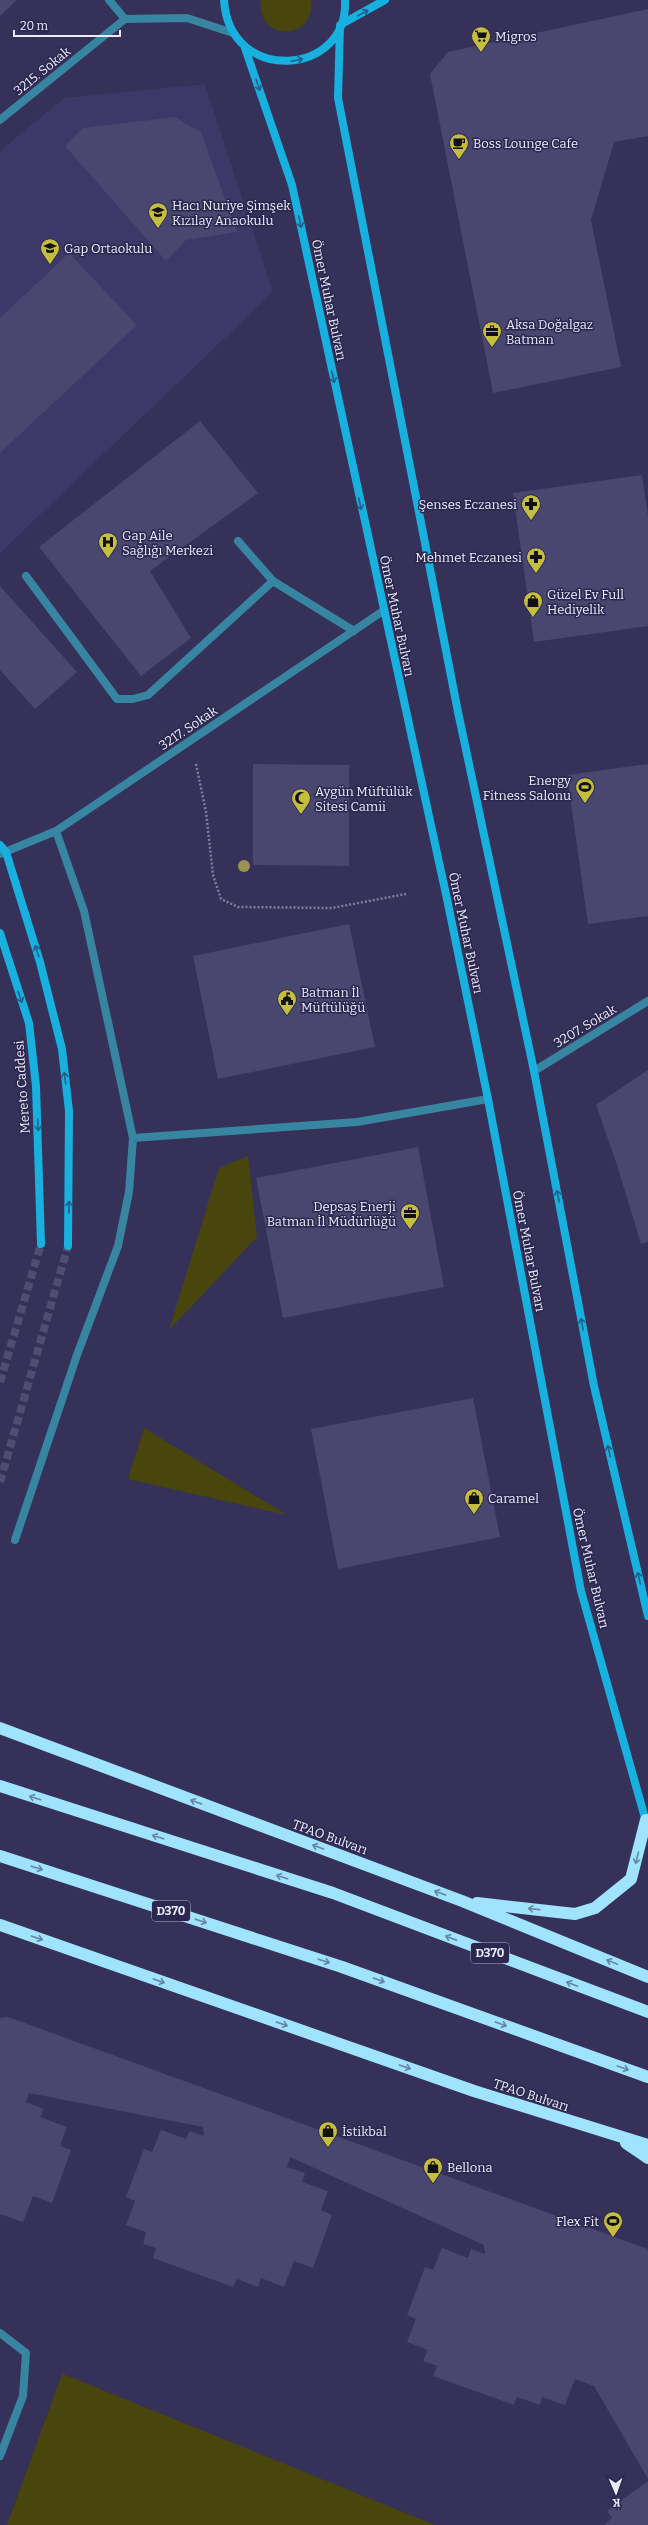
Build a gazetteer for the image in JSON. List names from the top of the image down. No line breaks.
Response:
{"streets":{"highway":["TPAO Bulvarı","D370"],"main road":["Ömer Muhar Bulvarı","Mereto Caddesi"],"street":["3215. Sokak","3217. Sokak","3207. Sokak"]},"crossings":[["Ömer Muhar Bulvarı","3217. Sokak"]],"places":{"supermarket":["Migros"],"cafe":["Boss Lounge Cafe"],"school or university":["Hacı Nuriye Şimşek Kızılay Anaokulu","Gap Ortaokulu"],"office":["Aksa Doğalgaz Batman","Depsaş Enerji Batman İl Müdürlüğü"],"pharmacy":["Şenses Eczanesi","Mehmet Eczanesi"],"hospital":["Gap Aile Sağlığı Merkezi"],"shop":["Güzel Ev Full Hediyelik","Caramel","İstikbal","Bellona"],"sports":["Energy Fitness Salonu","Flex Fit"],"mosque":["Aygün Müftülük Sitesi Camii"],"public building":["Batman İl Müftülüğü"]},"scale_bar":"20 m","north":"bottom"}
